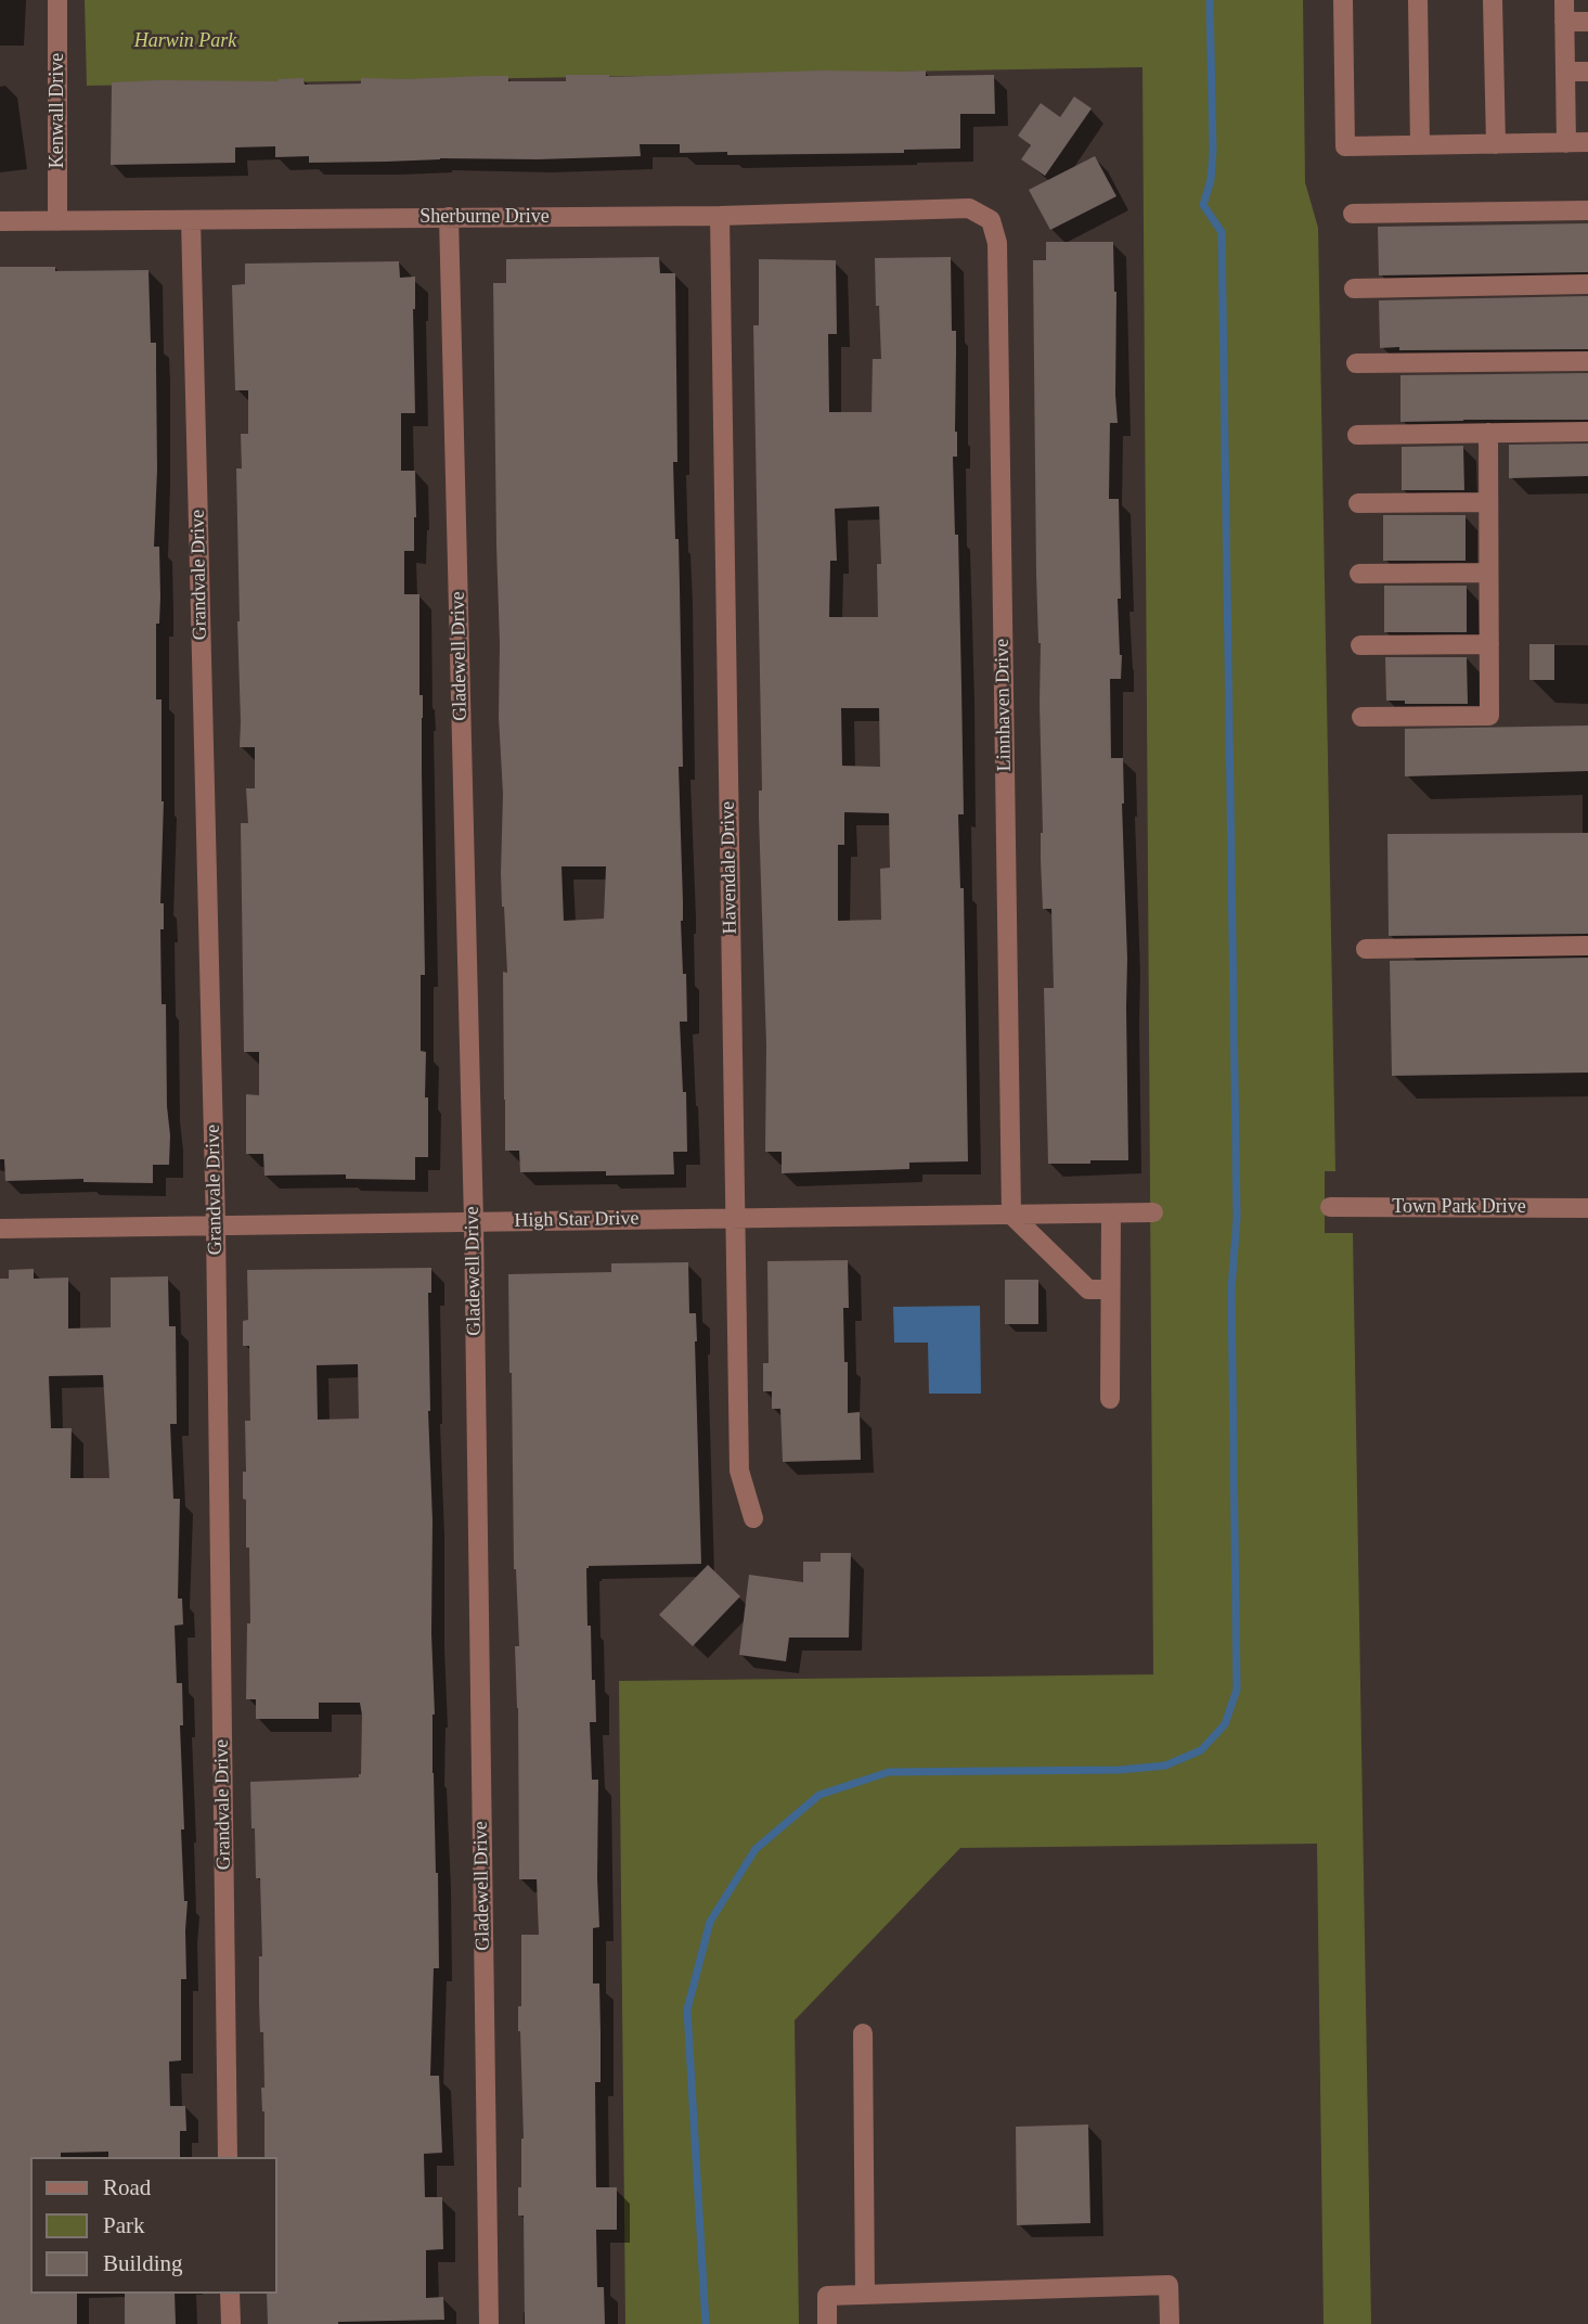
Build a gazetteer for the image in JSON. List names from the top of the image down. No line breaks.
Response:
{"streets":{"street":["Kenwall Drive","Sherburne Drive","Grandvale Drive","Gladewell Drive","Linnhaven Drive","Havendale Drive","Town Park Drive","High Star Drive"]},"crossings":[["Kenwall Drive","Sherburne Drive"],["Sherburne Drive","Grandvale Drive"],["Sherburne Drive","Gladewell Drive"],["Sherburne Drive","Linnhaven Drive"],["Sherburne Drive","Havendale Drive"],["Grandvale Drive","High Star Drive"],["Gladewell Drive","High Star Drive"],["Linnhaven Drive","High Star Drive"],["Havendale Drive","High Star Drive"]],"parks":["Harwin Park"],"legend":["Road","Park","Building"]}
